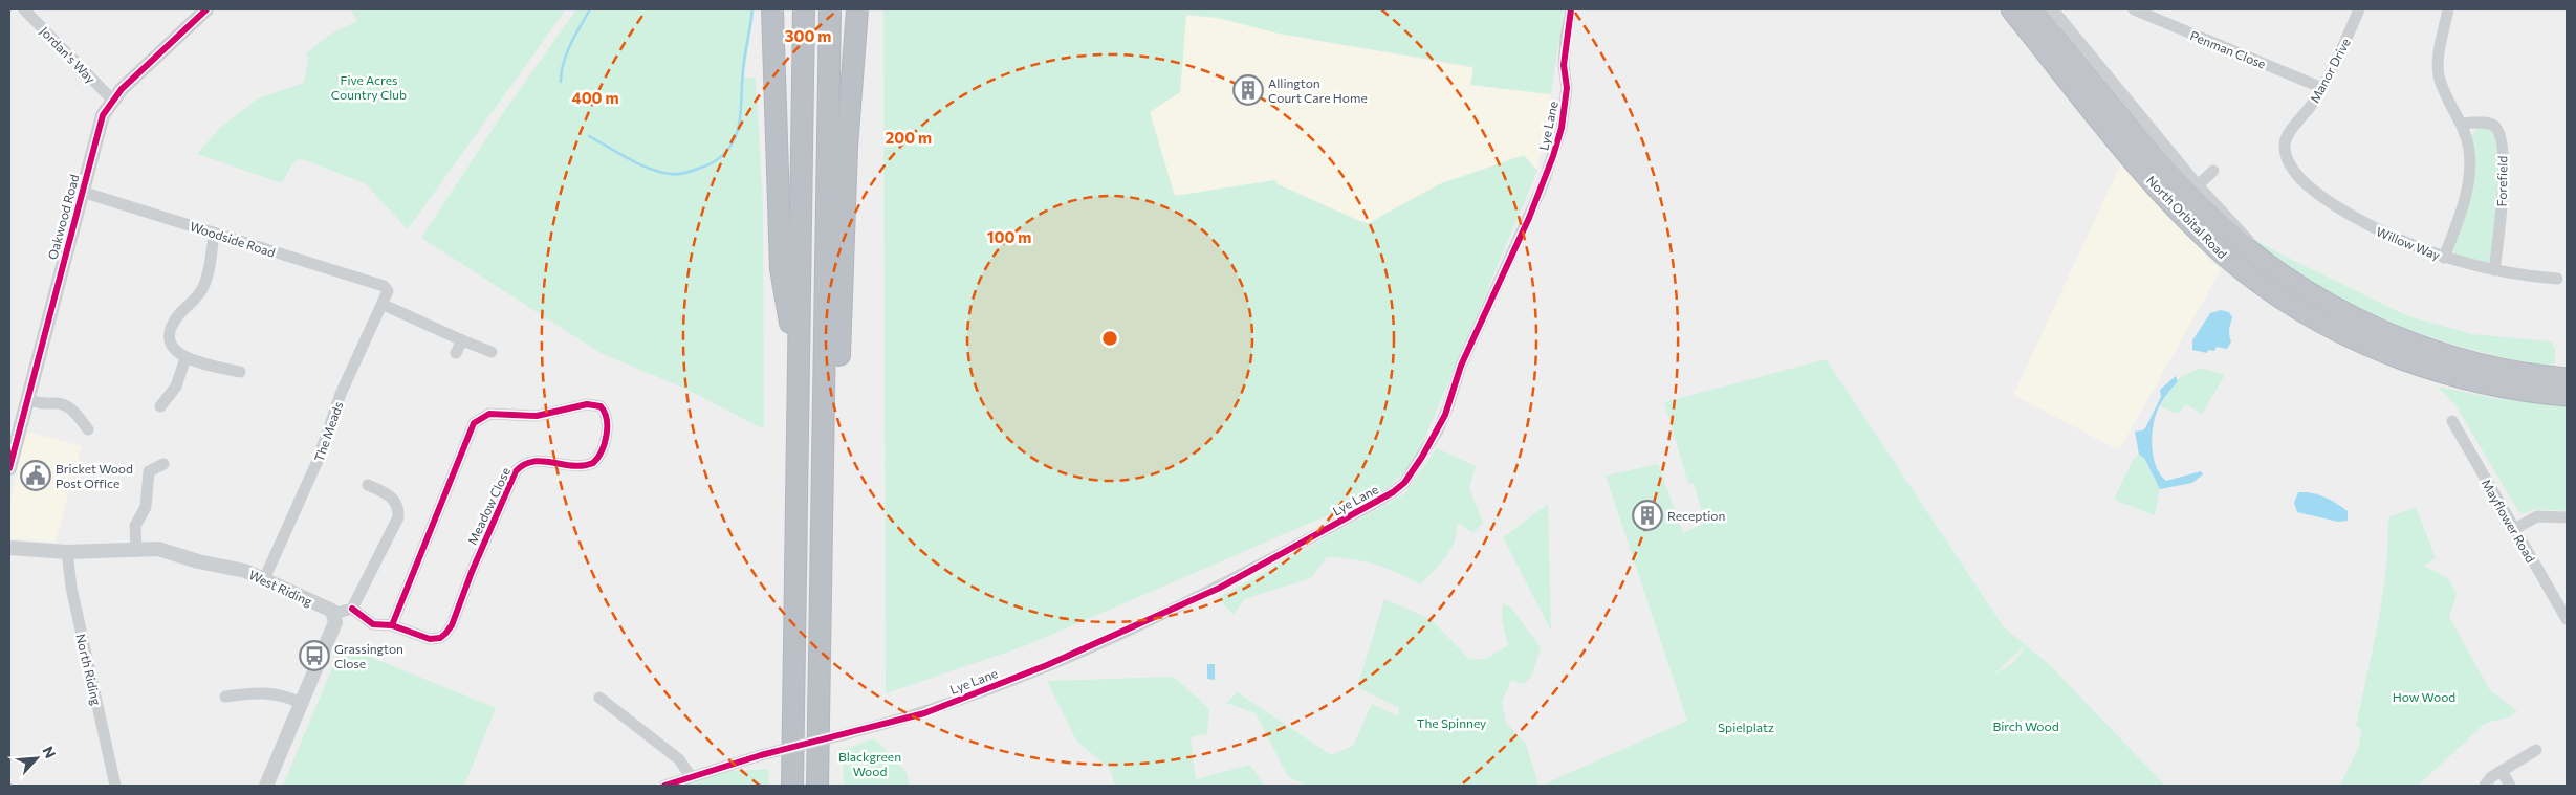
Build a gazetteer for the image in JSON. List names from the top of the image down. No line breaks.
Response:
{"streets":{"highway":["North Orbital Road"],"street":["Penman Close","Jordan's Way","Manor Drive","Lye Lane","Forefield","Oakwood Road","Woodside Road","Willow Way","The Meads","Meadow Close","Mayflower Road","West Riding","North Riding"]},"crossings":[["Penman Close","Manor Drive"],["Jordan's Way","Oakwood Road"],["Manor Drive","Willow Way"],["Forefield","Willow Way"],["Oakwood Road","Woodside Road"],["Woodside Road","The Meads"],["The Meads","West Riding"],["West Riding","North Riding"]],"parks":["Five Acres Country Club","How Wood","The Spinney","Birch Wood","Spielplatz","Blackgreen Wood"],"places":{"building":["Allington Court Care Home","Reception"],"public building":["Bricket Wood Post Office"],"bus stop":["Grassington Close"]},"north":"top right","rings":["300 m","400 m","200 m","100 m"]}
